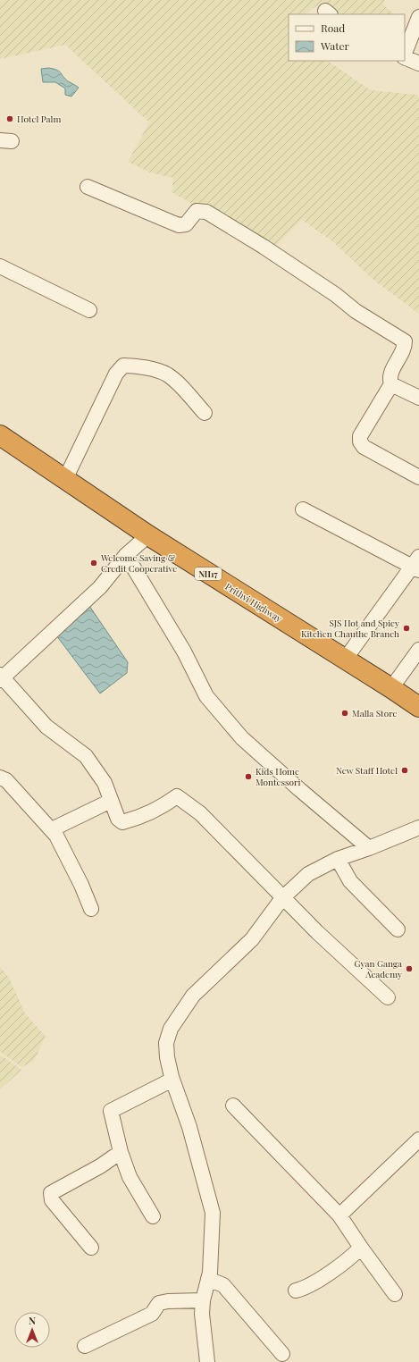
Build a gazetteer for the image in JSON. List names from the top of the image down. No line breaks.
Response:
{"streets":{"highway":["NH17","Prithvi Highway"]},"places":["Hotel Palm","Welcome Saving & Credit Cooperative","SJS Hot and Spicy Kitchen Chauthe Branch","Malla Store","New Staff Hotel","Kids Home Montessori","Gyan Ganga Academy"],"legend":["Road","Water"],"north":"top"}
